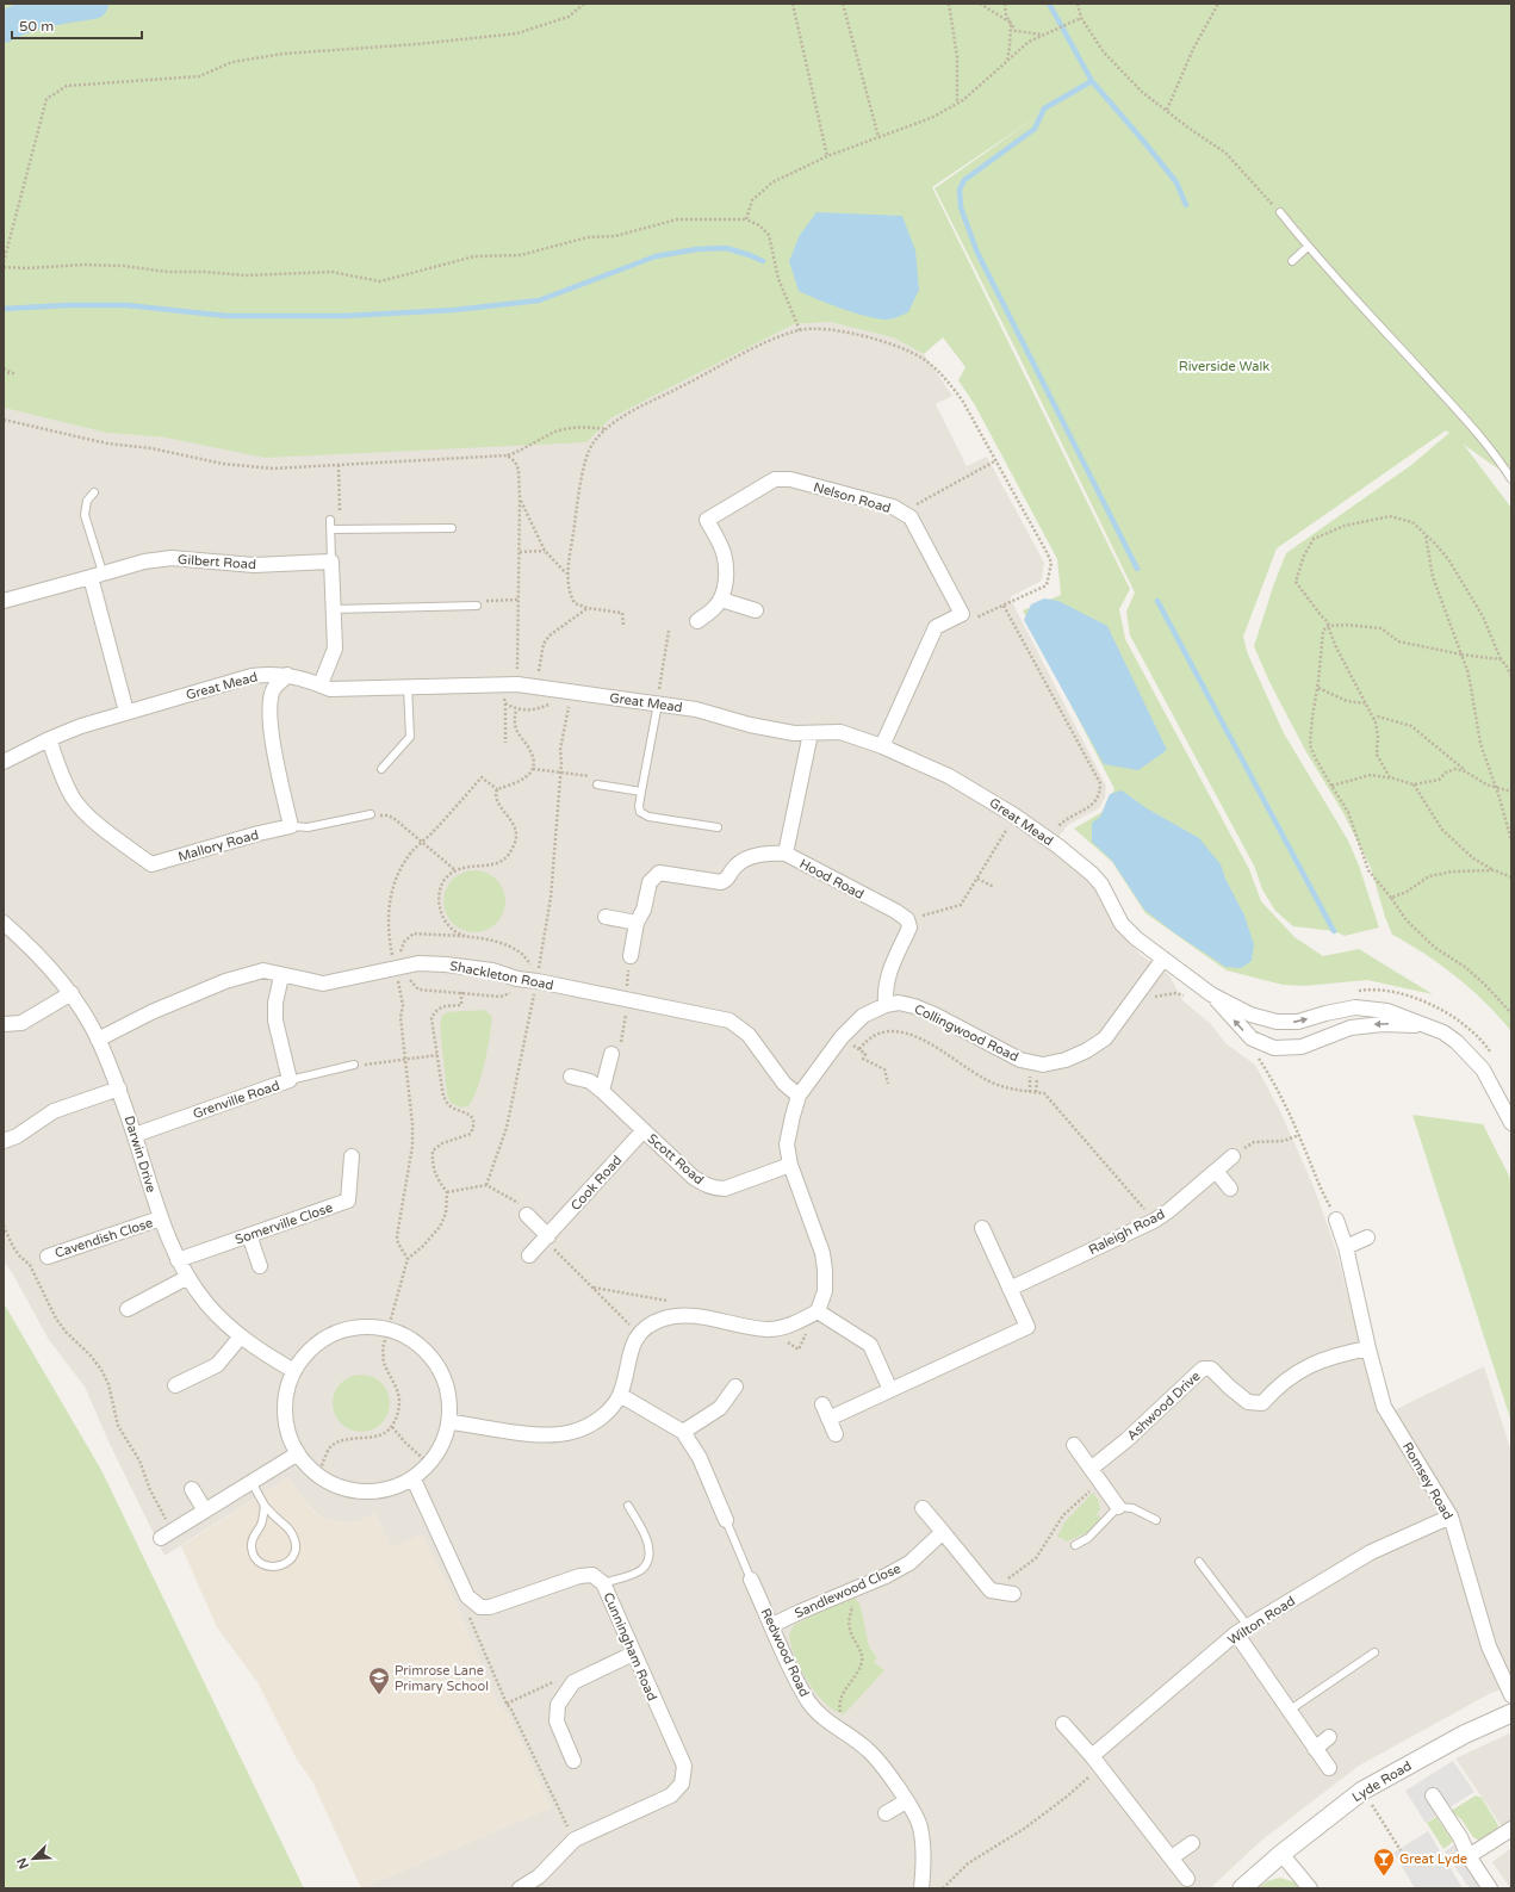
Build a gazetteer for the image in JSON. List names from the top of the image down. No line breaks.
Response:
{"streets":{"street":["Nelson Road","Gilbert Road","Great Mead","Mallory Road","Hood Road","Shackleton Road","Collingwood Road","Grenville Road","Darwin Drive","Scott Road","Cook Road","Somerville Close","Raleigh Road","Cavendish Close","Ashwood Drive","Romsey Road","Sandlewood Close","Wilton Road","Cunningham Road","Redwood Road","Lyde Road"]},"crossings":[["Great Mead","Mallory Road"],["Great Mead","Hood Road"],["Great Mead","Collingwood Road"],["Shackleton Road","Collingwood Road"],["Shackleton Road","Grenville Road"],["Shackleton Road","Darwin Drive"],["Collingwood Road","Scott Road"],["Grenville Road","Darwin Drive"],["Darwin Drive","Somerville Close"],["Darwin Drive","Cavendish Close"],["Scott Road","Cook Road"],["Ashwood Drive","Romsey Road"],["Romsey Road","Wilton Road"],["Sandlewood Close","Redwood Road"]],"parks":["Riverside Walk"],"places":{"school or university":["Primrose Lane Primary School"],"bar":["Great Lyde"]},"scale_bar":"50 m","north":"bottom left"}
